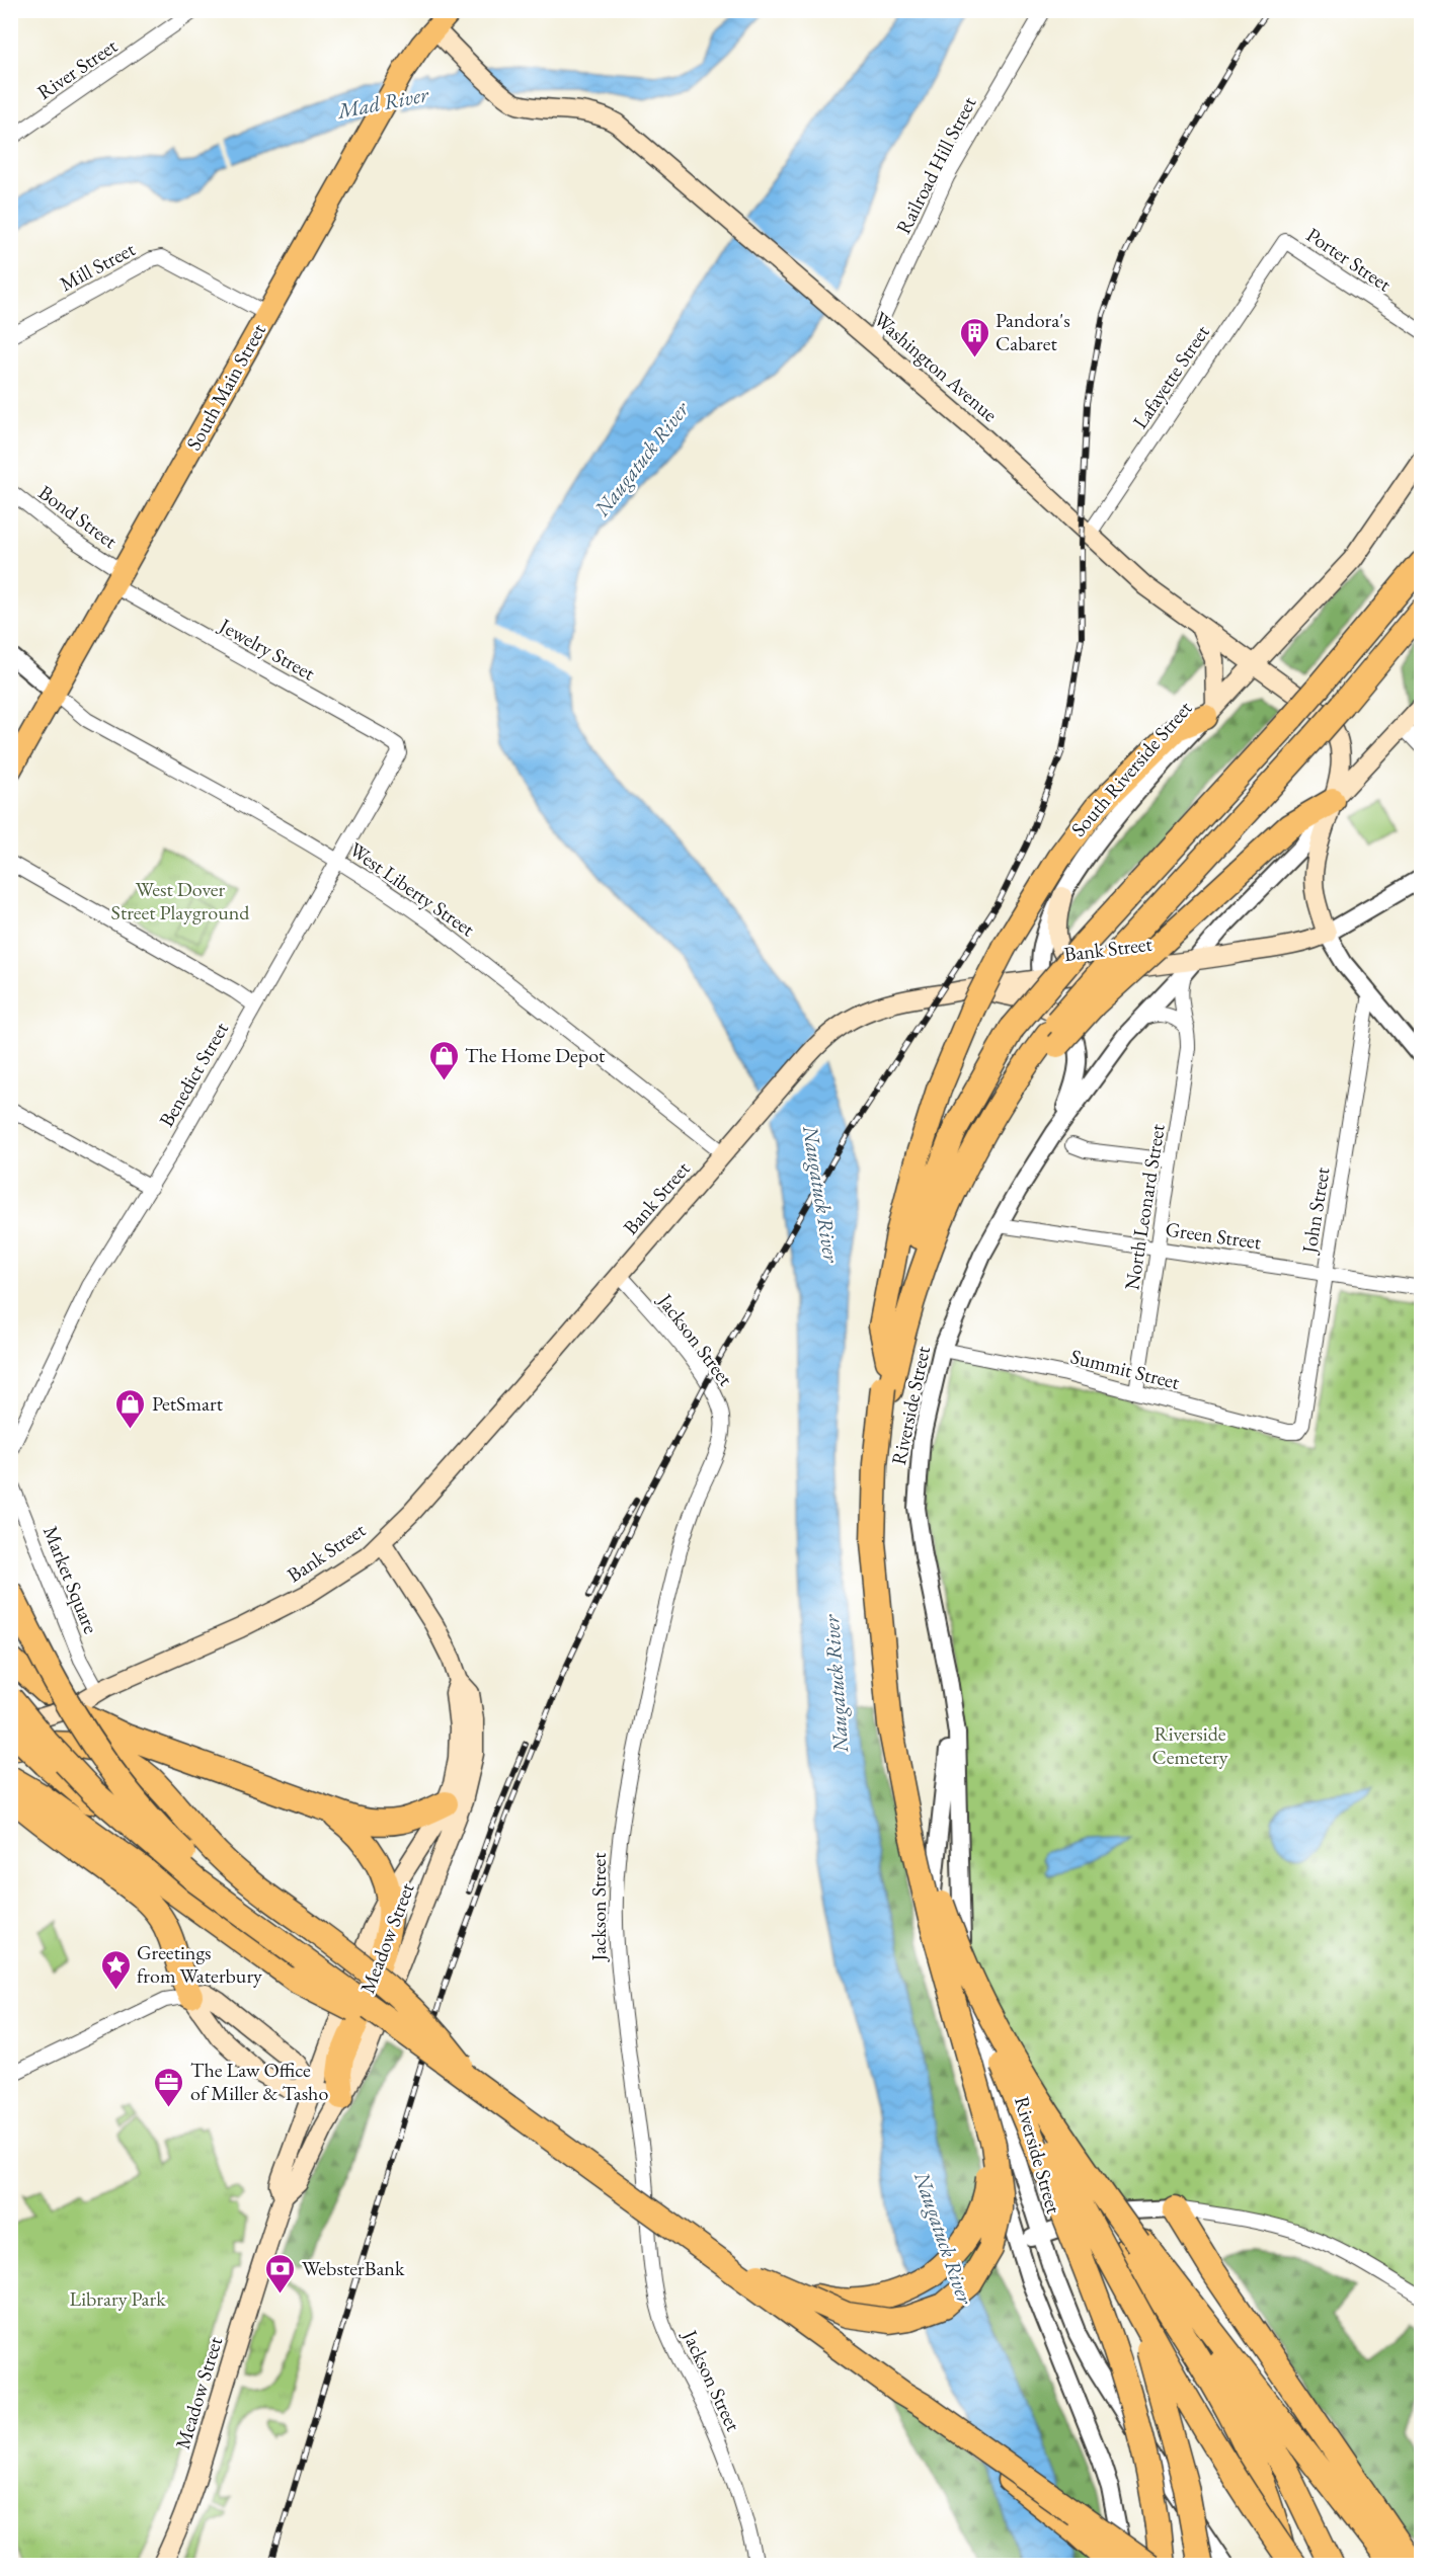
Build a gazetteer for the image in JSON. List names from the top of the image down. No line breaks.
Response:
{"streets":{"main road":["Washington Avenue","South Main Street","South Riverside Street","Bank Street","Meadow Street"],"street":["River Street","Railroad Hill Street","Porter Street","Mill Street","Lafayette Street","Bond Street","Jewelry Street","West Liberty Street","Benedict Street","North Leonard Street","John Street","Green Street","Jackson Street","Summit Street","Riverside Street","Market Square"]},"crossings":[["Railroad Hill Street","Washington Avenue"],["Porter Street","Lafayette Street"],["Mill Street","South Main Street"],["Washington Avenue","Lafayette Street"],["Washington Avenue","South Main Street"],["Washington Avenue","South Riverside Street"],["Washington Avenue","Bank Street"],["South Main Street","Bond Street"],["South Main Street","Jewelry Street"],["South Main Street","West Liberty Street"],["Bond Street","Jewelry Street"],["Jewelry Street","Benedict Street"],["South Riverside Street","Bank Street"],["South Riverside Street","Riverside Street"],["West Liberty Street","Bank Street"],["West Liberty Street","Benedict Street"],["Bank Street","North Leonard Street"],["Bank Street","Jackson Street"],["Bank Street","Riverside Street"],["Bank Street","Market Square"],["Bank Street","Meadow Street"],["North Leonard Street","Green Street"],["North Leonard Street","Summit Street"],["North Leonard Street","Riverside Street"],["John Street","Green Street"],["John Street","Summit Street"],["Green Street","Riverside Street"],["Summit Street","Riverside Street"]],"water":["Mad River","Naugatuck River"],"parks":["West Dover Street Playground","Riverside Cemetery","Library Park"],"places":{"building":["Pandora's Cabaret"],"shop":["The Home Depot","PetSmart"],"place":["Greetings from Waterbury"],"office":["The Law Office of Miller & Tasho"],"bank":["WebsterBank"]}}
